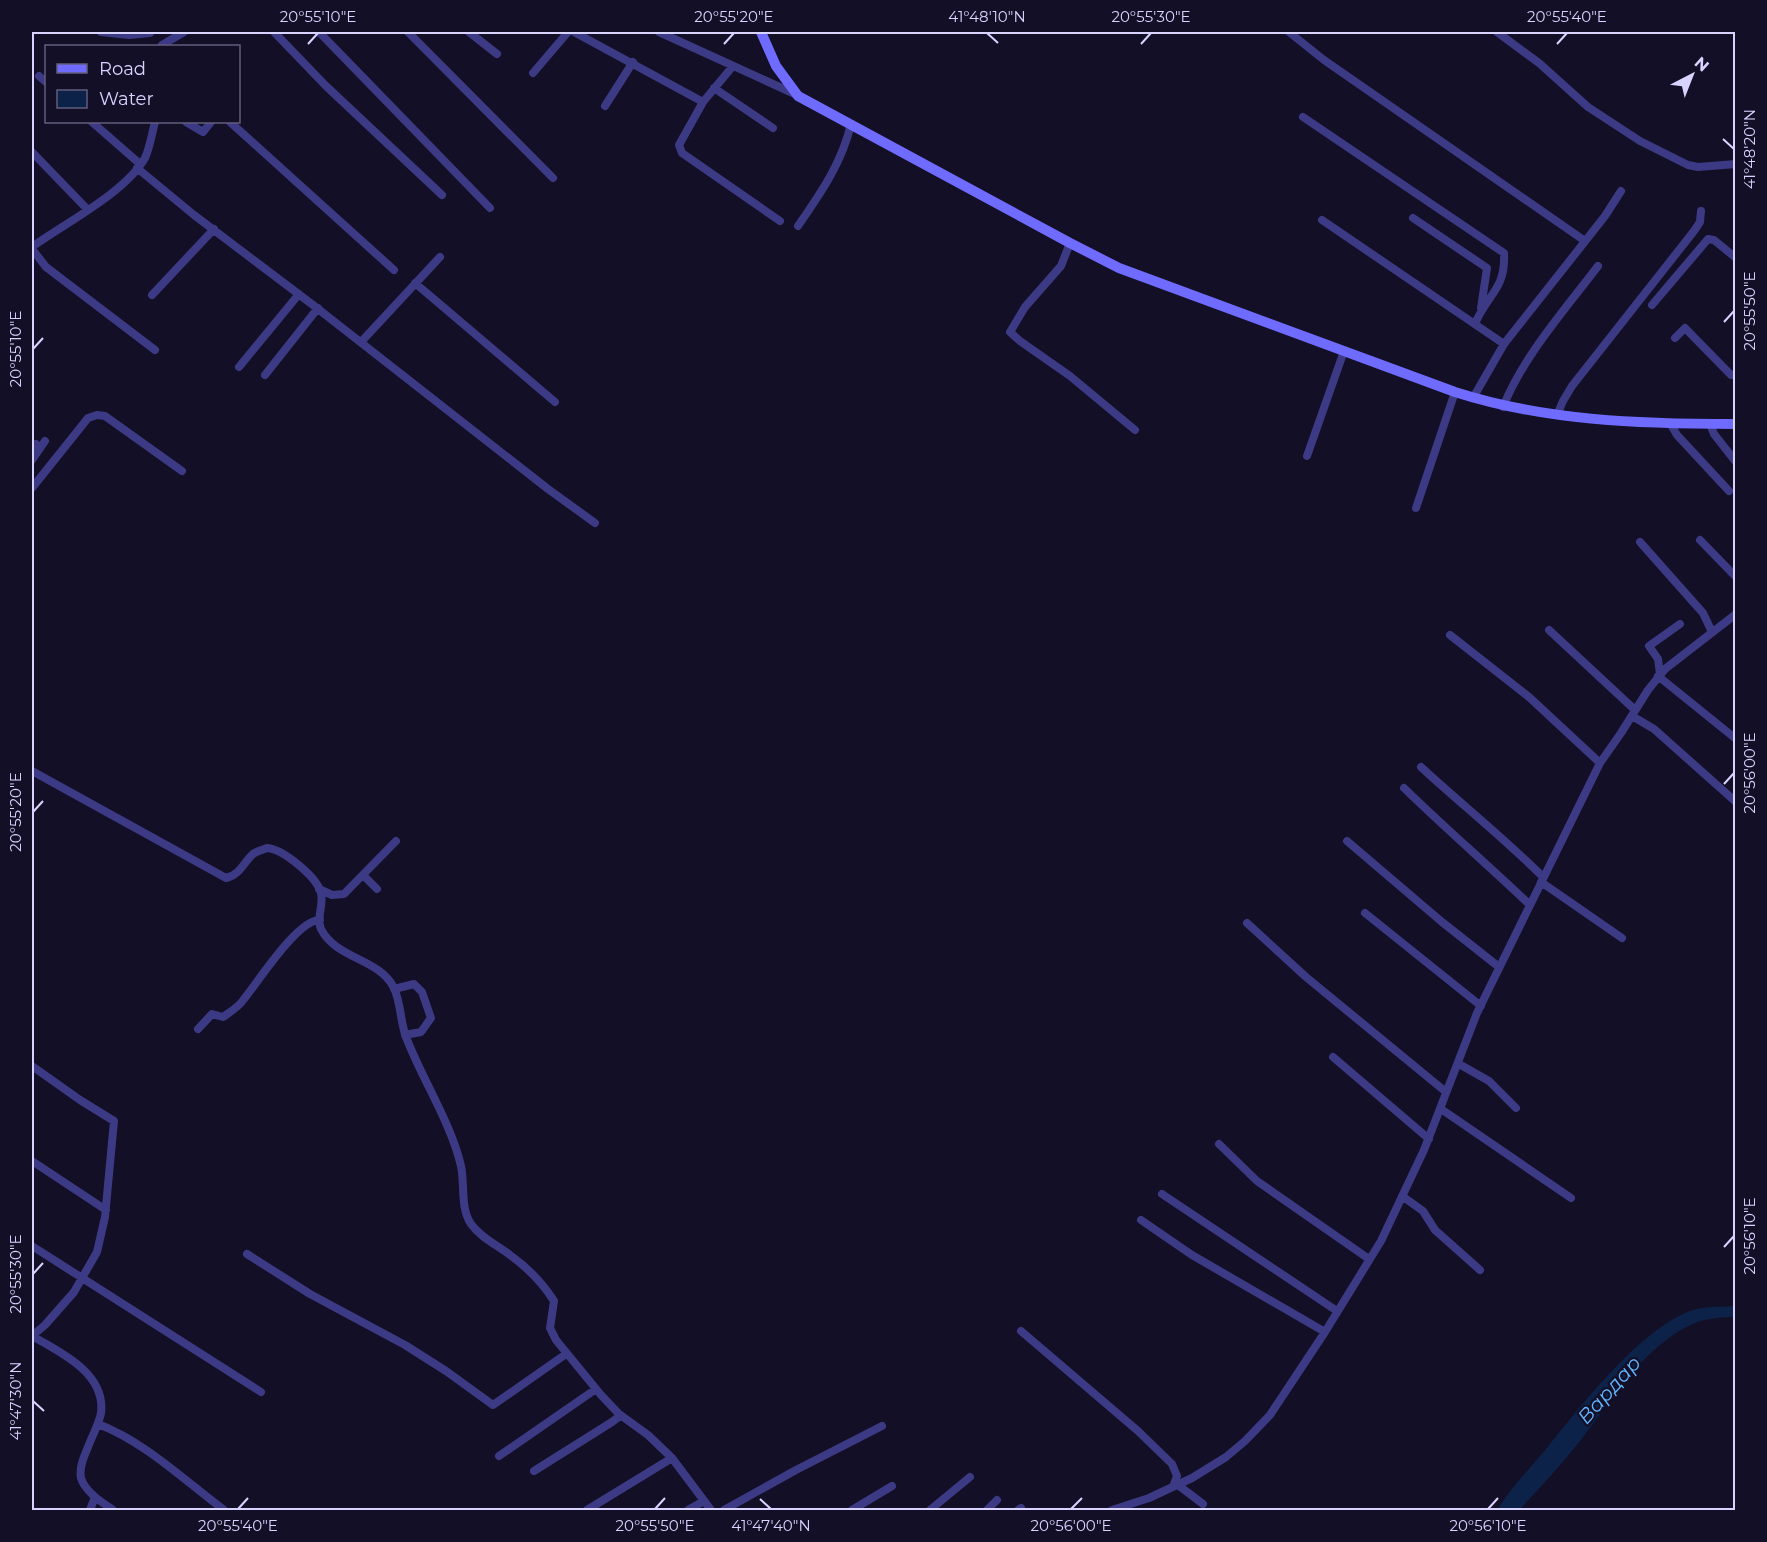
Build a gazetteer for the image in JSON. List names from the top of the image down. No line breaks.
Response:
{"water":["Вардар"],"legend":["Road","Water"],"north":"top right","coordinates":["20°55'10\"E","20°55'20\"E","41°48'10\"N","20°55'30\"E","20°55'40\"E","41°48'20\"N","20°55'50\"E","20°56'00\"E","20°56'10\"E","41°47'30\"N","41°47'40\"N"]}
